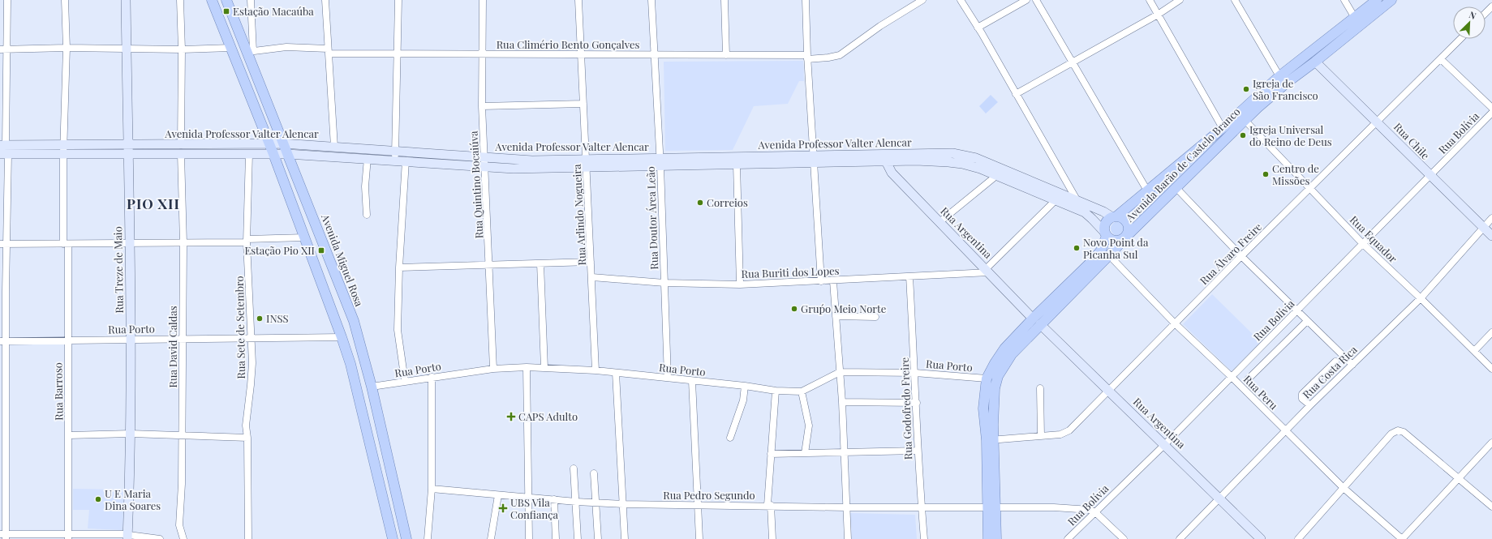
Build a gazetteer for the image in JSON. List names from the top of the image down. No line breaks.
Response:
{"streets":{"main road":["Avenida Professor Valter Alencar","Rua Chile","Avenida Barão de Castelo Branco","Rua Argentina","Avenida Miguel Rosa","Rua Treze de Maio"],"street":["Rua Climério Bento Gonçalves","Rua Bolívia","Rua Quintino Bocaiúva","Rua Arlindo Nogueira","Rua Doutor Área Leão","Rua Equador","Rua Álvaro Freire","Rua Buriti dos Lopes","Rua Sete de Setembro","Rua Porto","Rua David Caldas","Rua Costa Rica","Rua Barroso","Rua Peru","Rua Godofredo Freire","Rua Pedro Segundo"]},"crossings":[["Rua Climério Bento Gonçalves","Rua Quintino Bocaiúva"],["Rua Climério Bento Gonçalves","Rua Arlindo Nogueira"],["Rua Climério Bento Gonçalves","Rua Doutor Área Leão"],["Rua Climério Bento Gonçalves","Avenida Miguel Rosa"],["Rua Bolívia","Rua Chile"],["Rua Bolívia","Rua Argentina"],["Rua Bolívia","Rua Equador"],["Rua Bolívia","Rua Peru"],["Rua Bolívia","Rua Pedro Segundo"],["Avenida Professor Valter Alencar","Avenida Barão de Castelo Branco"],["Avenida Professor Valter Alencar","Rua Quintino Bocaiúva"],["Avenida Professor Valter Alencar","Rua Arlindo Nogueira"],["Avenida Professor Valter Alencar","Rua Doutor Área Leão"],["Avenida Professor Valter Alencar","Rua Argentina"],["Avenida Professor Valter Alencar","Avenida Miguel Rosa"],["Avenida Professor Valter Alencar","Rua Treze de Maio"],["Avenida Professor Valter Alencar","Rua Sete de Setembro"],["Avenida Professor Valter Alencar","Rua David Caldas"],["Avenida Professor Valter Alencar","Rua Barroso"],["Rua Chile","Avenida Barão de Castelo Branco"],["Rua Chile","Rua Álvaro Freire"],["Rua Chile","Rua Costa Rica"],["Avenida Barão de Castelo Branco","Rua Argentina"],["Avenida Barão de Castelo Branco","Rua Equador"],["Avenida Barão de Castelo Branco","Rua Álvaro Freire"],["Avenida Barão de Castelo Branco","Rua Porto"],["Avenida Barão de Castelo Branco","Rua Peru"],["Avenida Barão de Castelo Branco","Rua Pedro Segundo"],["Rua Quintino Bocaiúva","Rua Porto"],["Rua Arlindo Nogueira","Rua Buriti dos Lopes"],["Rua Arlindo Nogueira","Rua Porto"],["Rua Doutor Área Leão","Rua Buriti dos Lopes"],["Rua Doutor Área Leão","Rua Porto"],["Rua Argentina","Rua Álvaro Freire"],["Rua Argentina","Rua Buriti dos Lopes"],["Rua Argentina","Rua Costa Rica"],["Rua Equador","Rua Álvaro Freire"],["Rua Equador","Rua Costa Rica"],["Rua Álvaro Freire","Rua Peru"],["Avenida Miguel Rosa","Rua Porto"],["Rua Treze de Maio","Rua Porto"],["Rua Buriti dos Lopes","Rua Godofredo Freire"],["Rua Sete de Setembro","Rua Porto"],["Rua Porto","Rua David Caldas"],["Rua Porto","Rua Barroso"],["Rua Porto","Rua Godofredo Freire"],["Rua Costa Rica","Rua Peru"],["Rua Godofredo Freire","Rua Pedro Segundo"]],"districts":["PIO XII"],"places":{"transit":["Estação Macaúba","Estação Pio XII"],"other":["Igreja de São Francisco","Igreja Universal do Reino de Deus","Centro de Missões","Correios","Novo Point da Picanha Sul","Gruṕo Meio Norte","INSS","U E Maria Dina Soares"],"health":["CAPS Adulto","UBS Vila Confiança"]},"north":"top right"}
